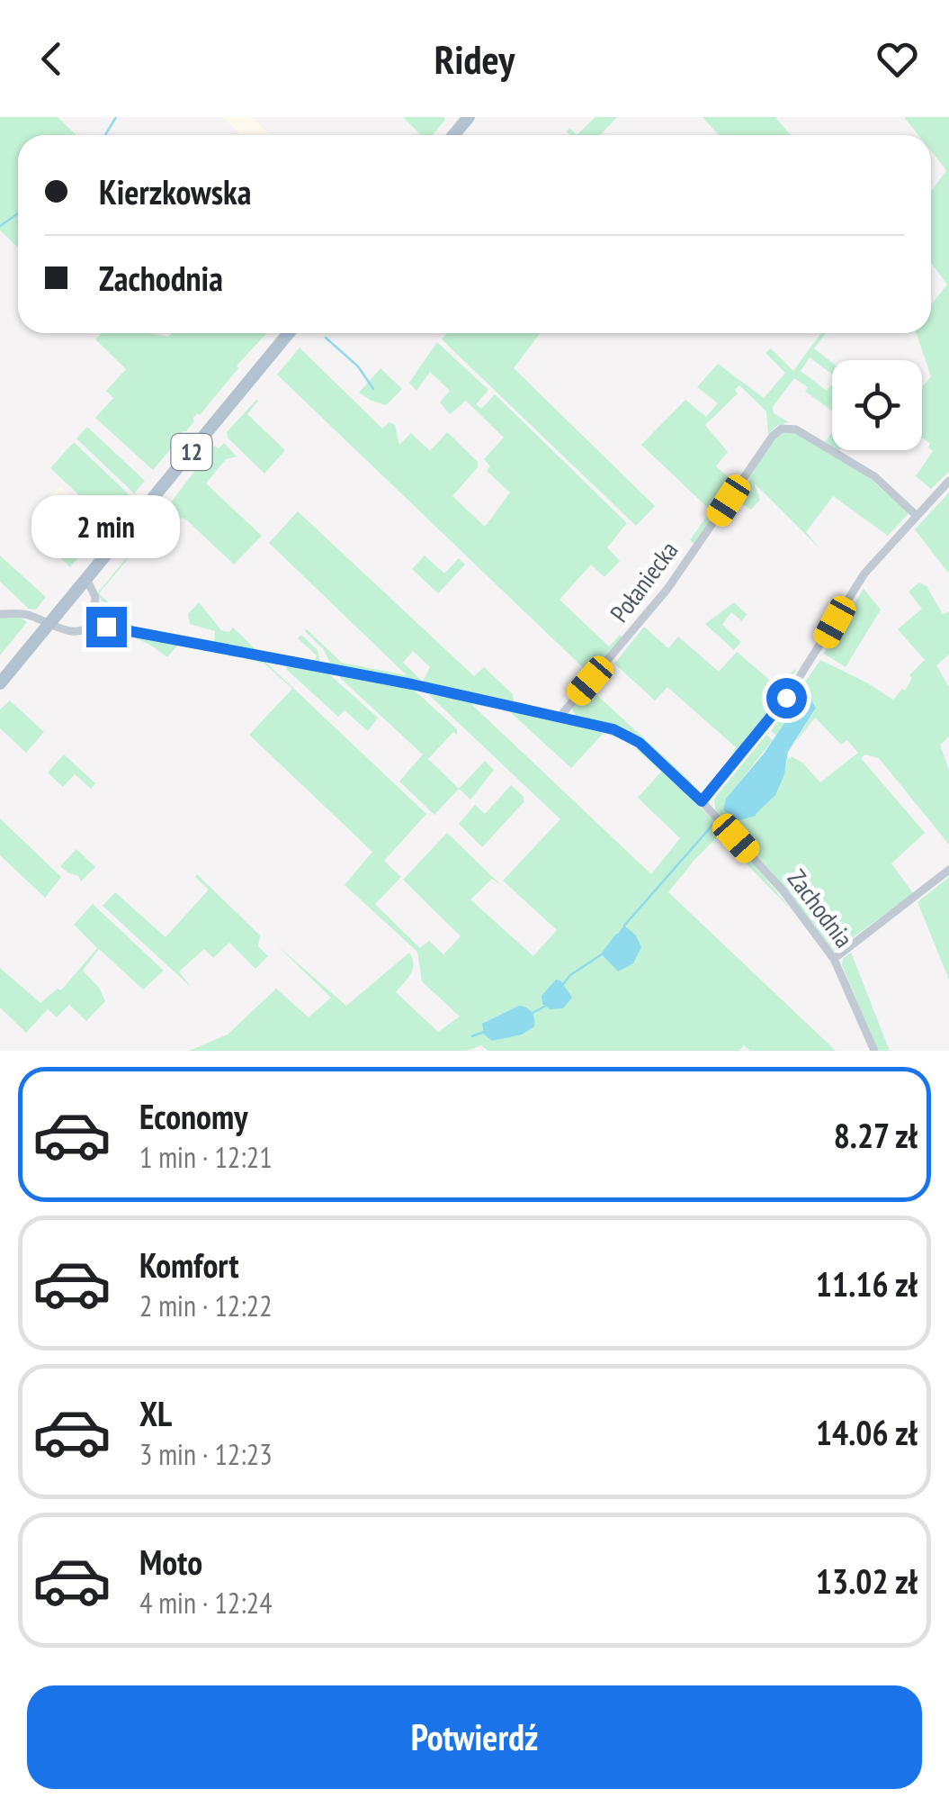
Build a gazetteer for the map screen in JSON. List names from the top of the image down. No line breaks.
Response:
{"streets":{"main road":["12"],"street":["Połaniecka","Zachodnia"]},"crossings":[["12","Zachodnia"],["Połaniecka","Zachodnia"]],"page":{"header":"Ridey","banner":["Kierzkowska","Zachodnia"],"bubble":"2 min","list":[{"name":"Economy","note":"1 min · 12:21","value":"8.27 zł"},{"name":"Komfort","note":"2 min · 12:22","value":"11.16 zł"},{"name":"XL","note":"3 min · 12:23","value":"14.06 zł"},{"name":"Moto","note":"4 min · 12:24","value":"13.02 zł"}],"buttons":"Potwierdź"}}
